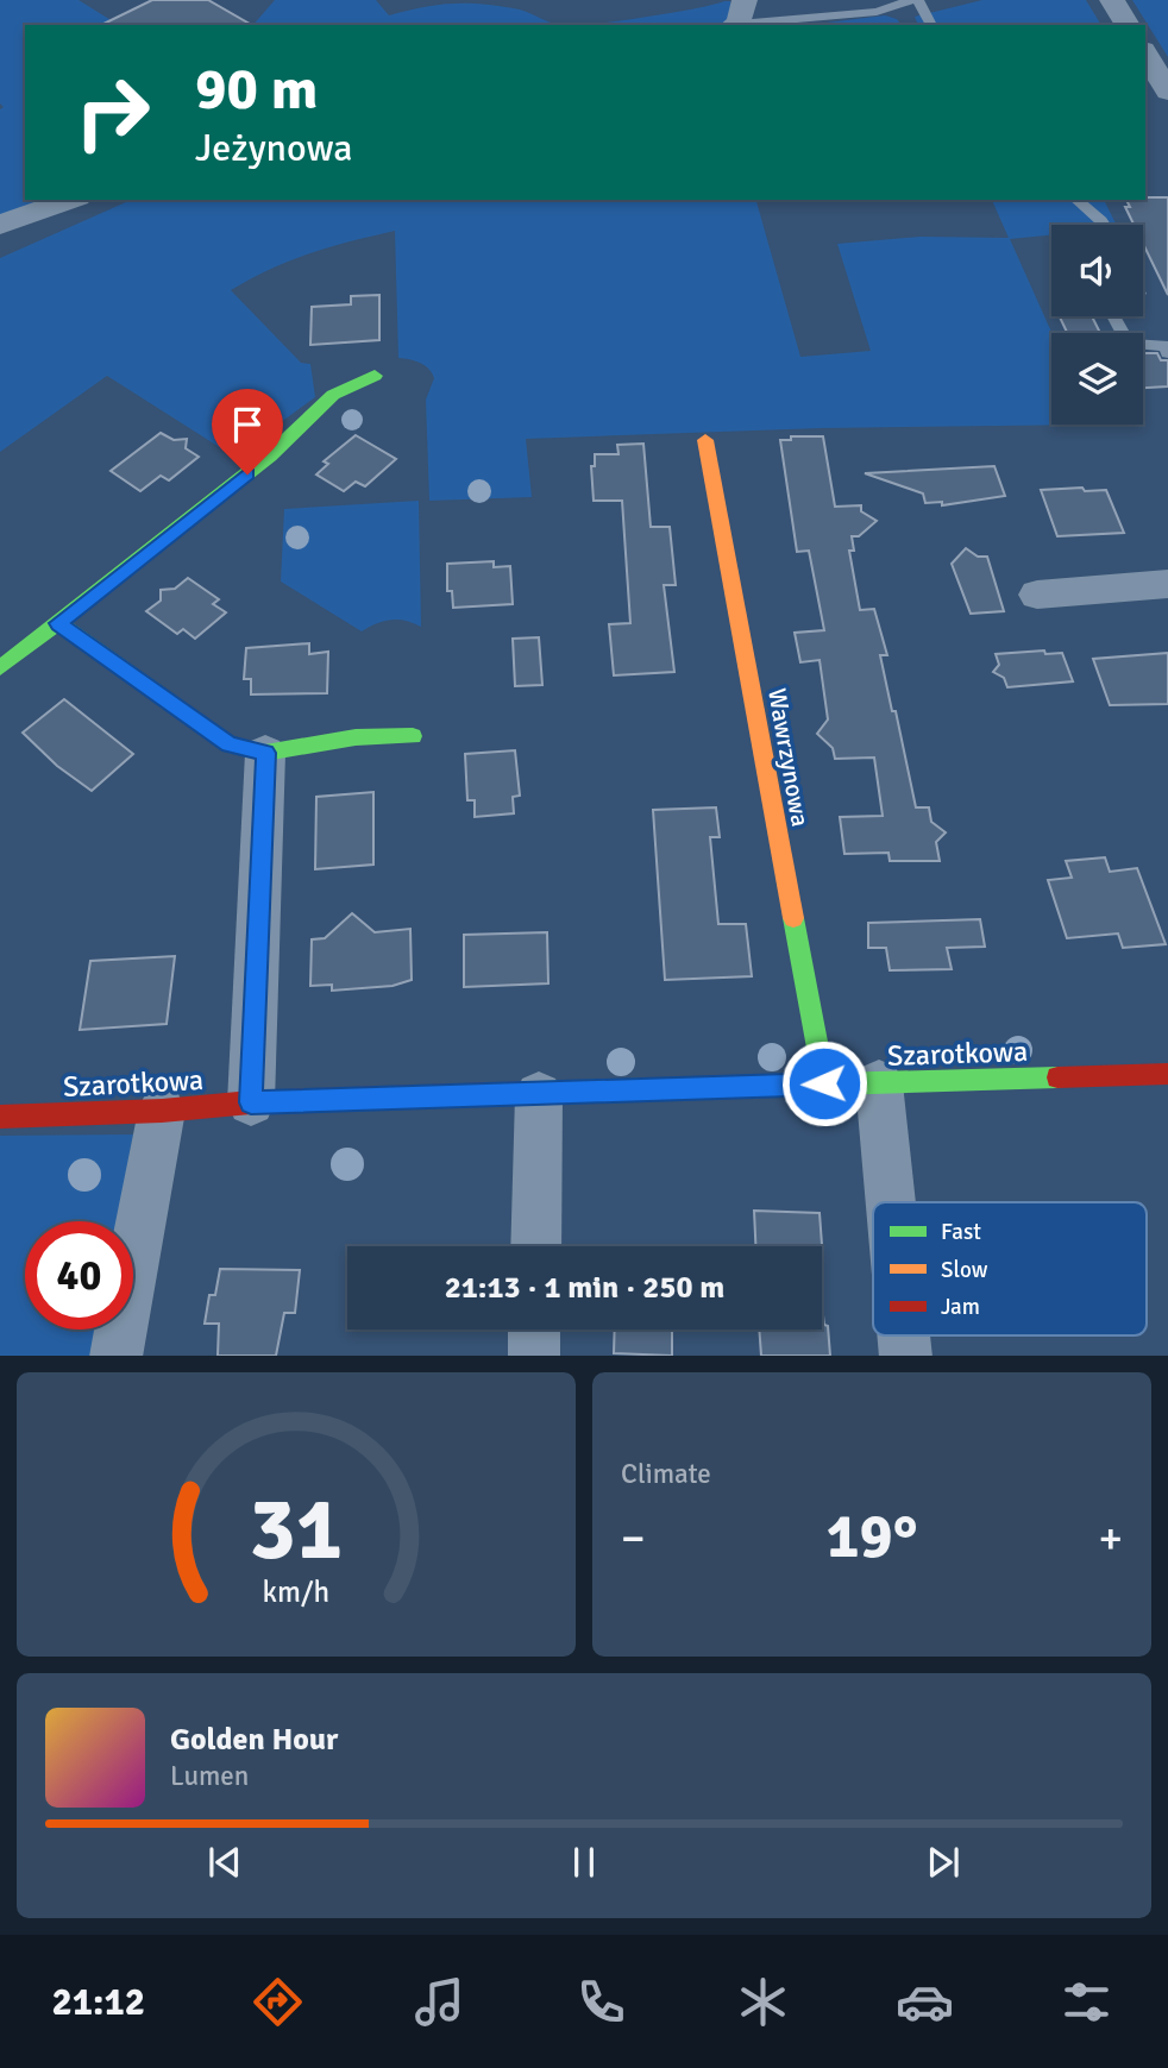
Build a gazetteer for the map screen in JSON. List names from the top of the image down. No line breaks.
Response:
{"streets":{"street":["Wawrzynowa","Szarotkowa"]},"crossings":[["Wawrzynowa","Szarotkowa"]],"legend":["Fast","Slow","Jam"],"page":{"turn":["90 m","Jeżynowa"],"limit":"40","trip":"21:13 · 1 min · 250 m","tile":"Climate","heat":["−","19°","+"],"song":["Golden Hour","Lumen"],"tabs":"21:12","gauge":["31","km/h"]}}
